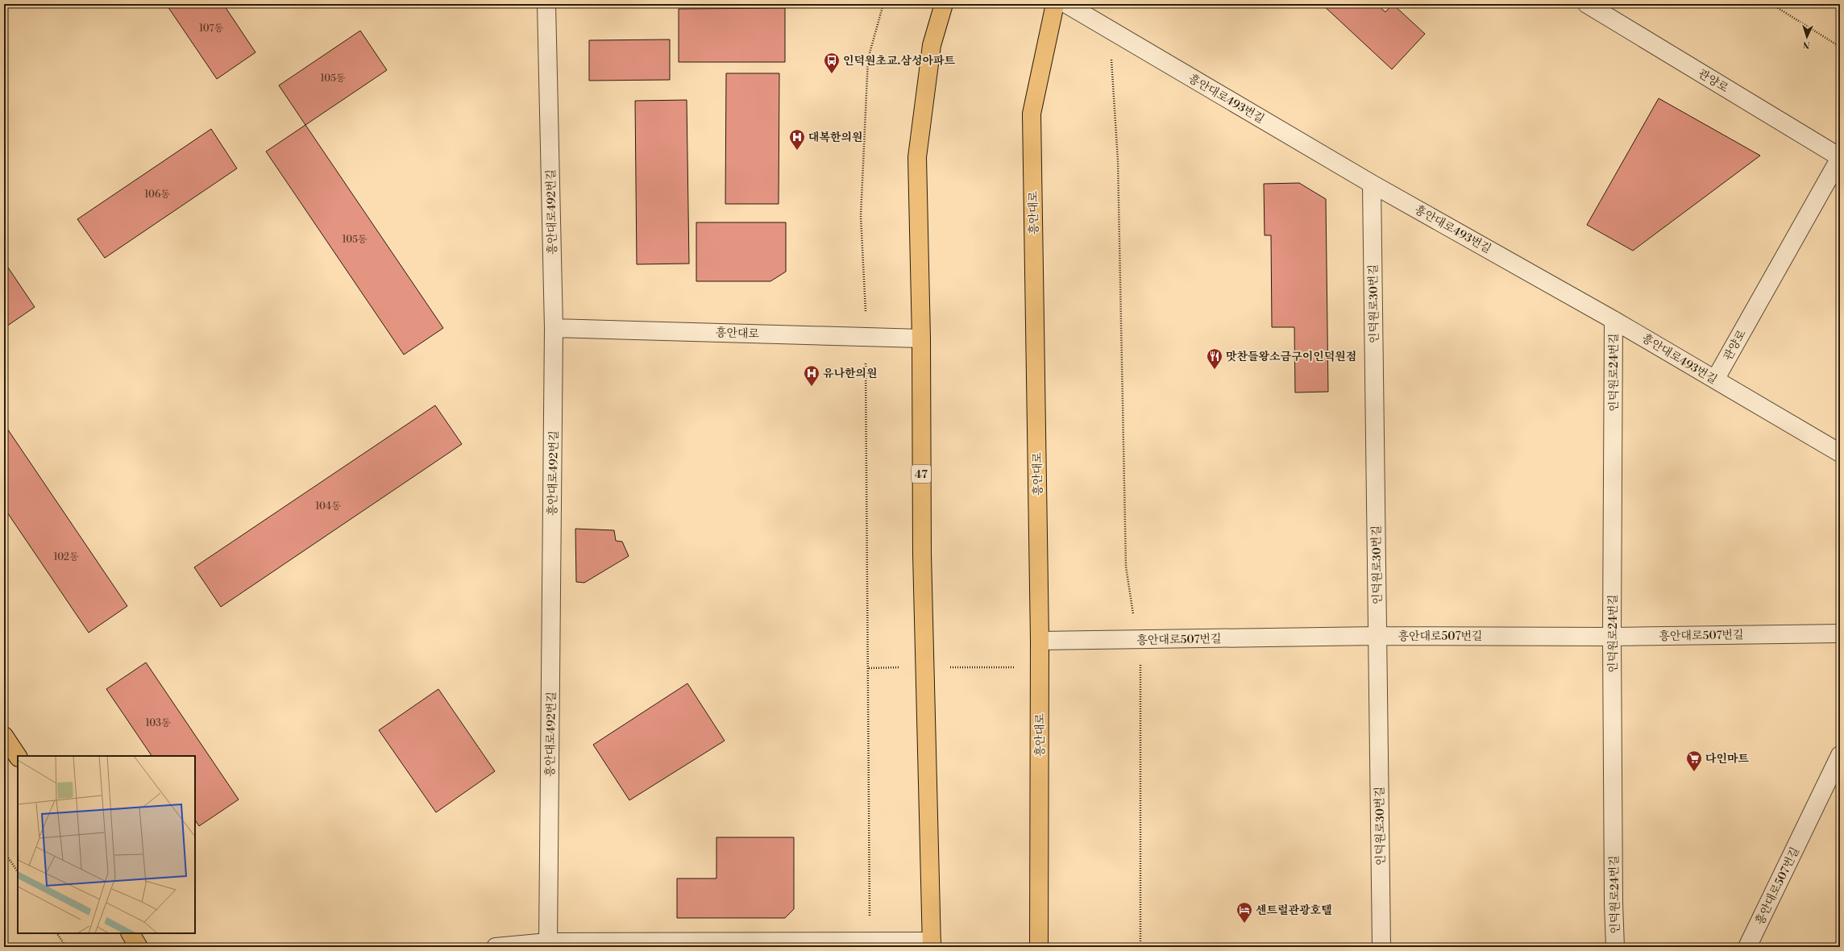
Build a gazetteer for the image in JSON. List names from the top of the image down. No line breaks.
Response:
{"streets":{"main road":["흥안대로","47"],"street":["관양로","흥안대로493번길","흥안대로492번길","인덕원로30번길","인덕원로24번길","흥안대로507번길"]},"crossings":[["관양로","흥안대로493번길"],["흥안대로493번길","인덕원로30번길"],["흥안대로493번길","인덕원로24번길"],["흥안대로492번길","흥안대로"],["흥안대로","47"],["흥안대로","흥안대로507번길"],["인덕원로30번길","흥안대로507번길"],["인덕원로24번길","흥안대로507번길"]],"places":{"bus stop":["인덕원초교.삼성아파트"],"hospital":["대복한의원","유나한의원"],"restaurant":["맛찬들왕소금구이인덕원점"],"supermarket":["다인마트"],"hotel":["센트럴관광호텔"]},"house_numbers":["107동","105동","106동","105동","104동","102동","103동"],"north":"bottom"}
